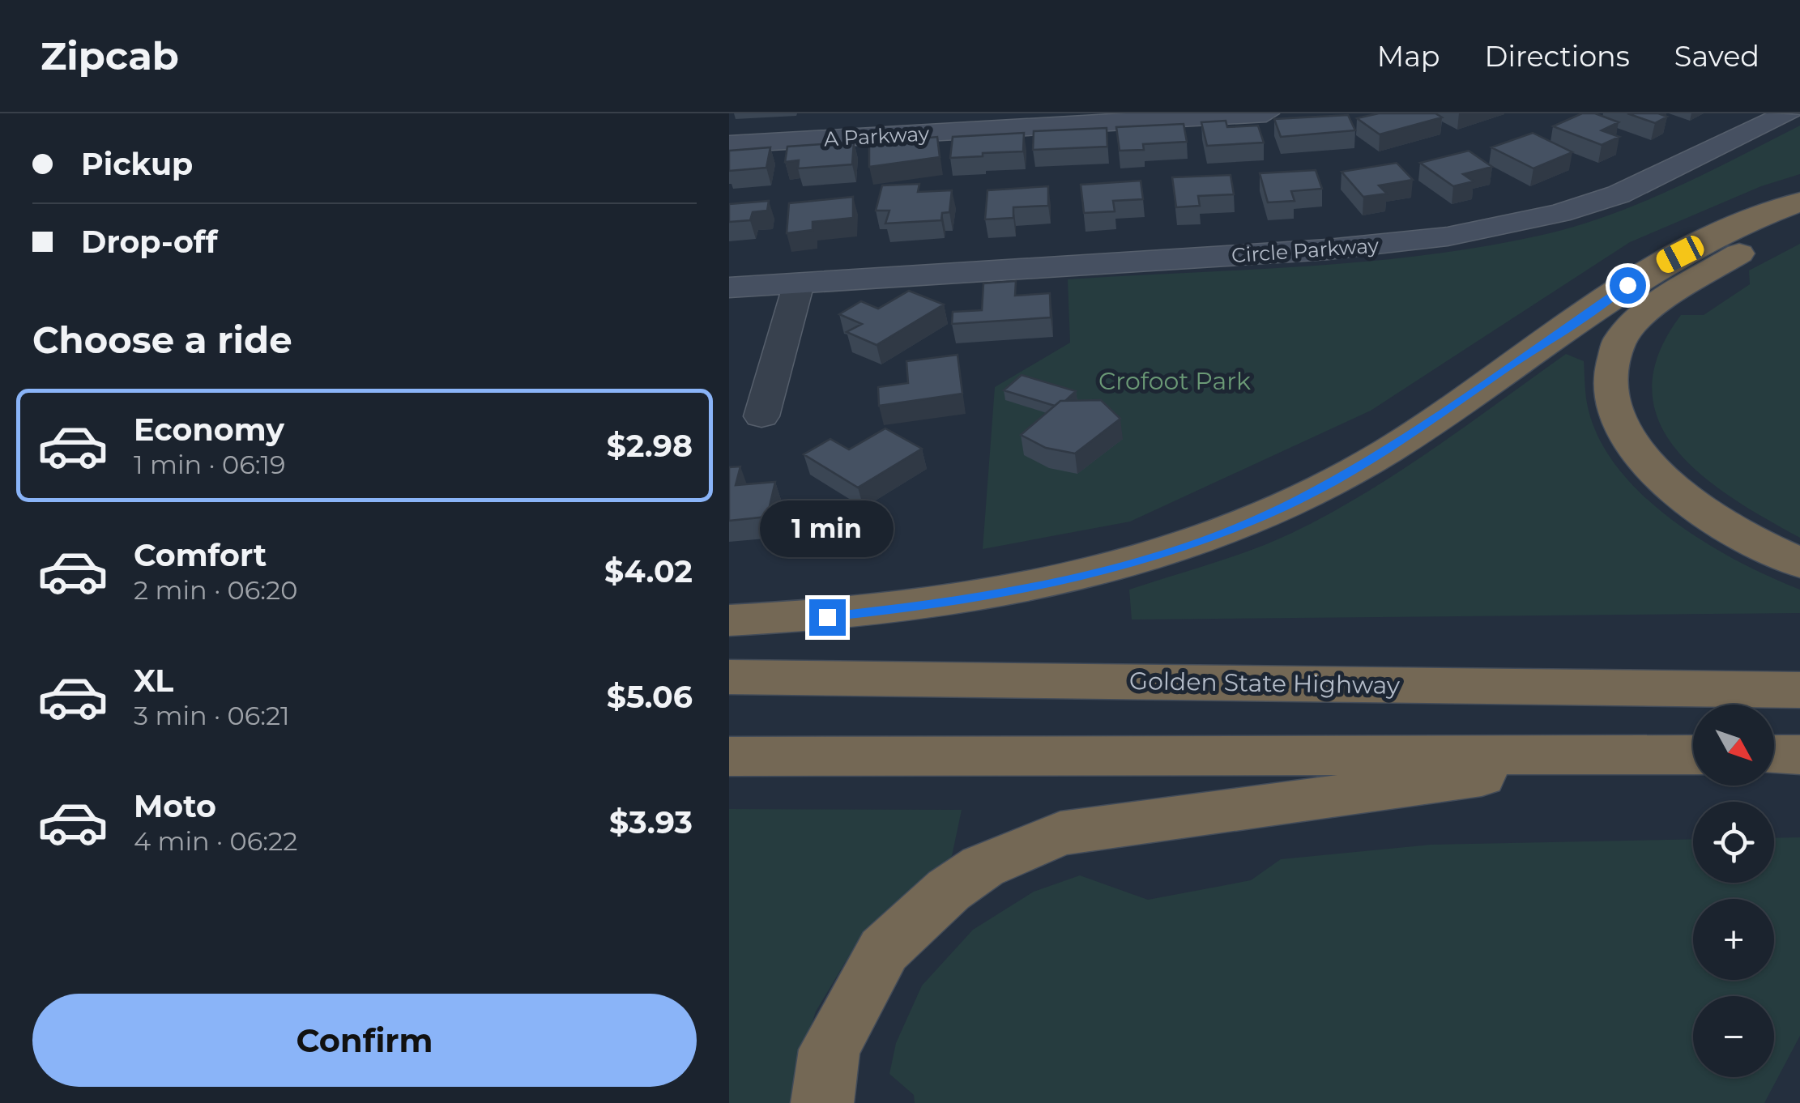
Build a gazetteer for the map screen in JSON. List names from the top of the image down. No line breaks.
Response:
{"streets":{"highway":["Golden State Highway"],"street":["A Parkway","Circle Parkway"]},"parks":["Crofoot Park"],"north":"bottom right","page":{"header":"Zipcab","nav":["Map","Directions","Saved"],"banner":["Pickup","Drop-off"],"heading":"Choose a ride","list":[{"name":"Economy","note":"1 min · 06:19","value":"$2.98"},{"name":"Comfort","note":"2 min · 06:20","value":"$4.02"},{"name":"XL","note":"3 min · 06:21","value":"$5.06"},{"name":"Moto","note":"4 min · 06:22","value":"$3.93"}],"bubble":"1 min","map_buttons":["+","−"],"buttons":"Confirm"}}
